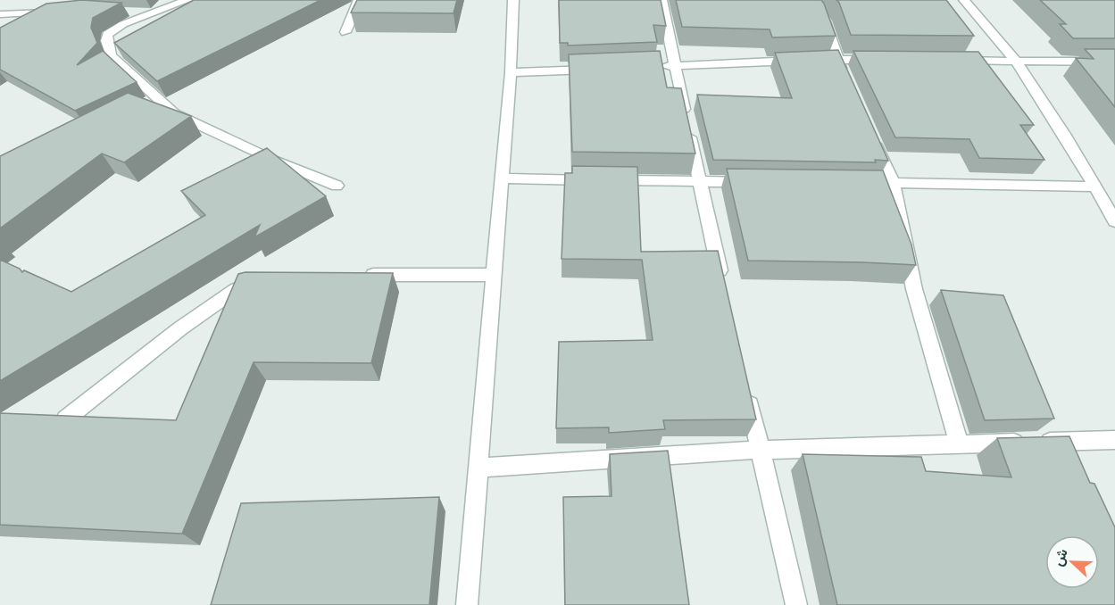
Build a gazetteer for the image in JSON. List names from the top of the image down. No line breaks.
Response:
{"north":"left"}
